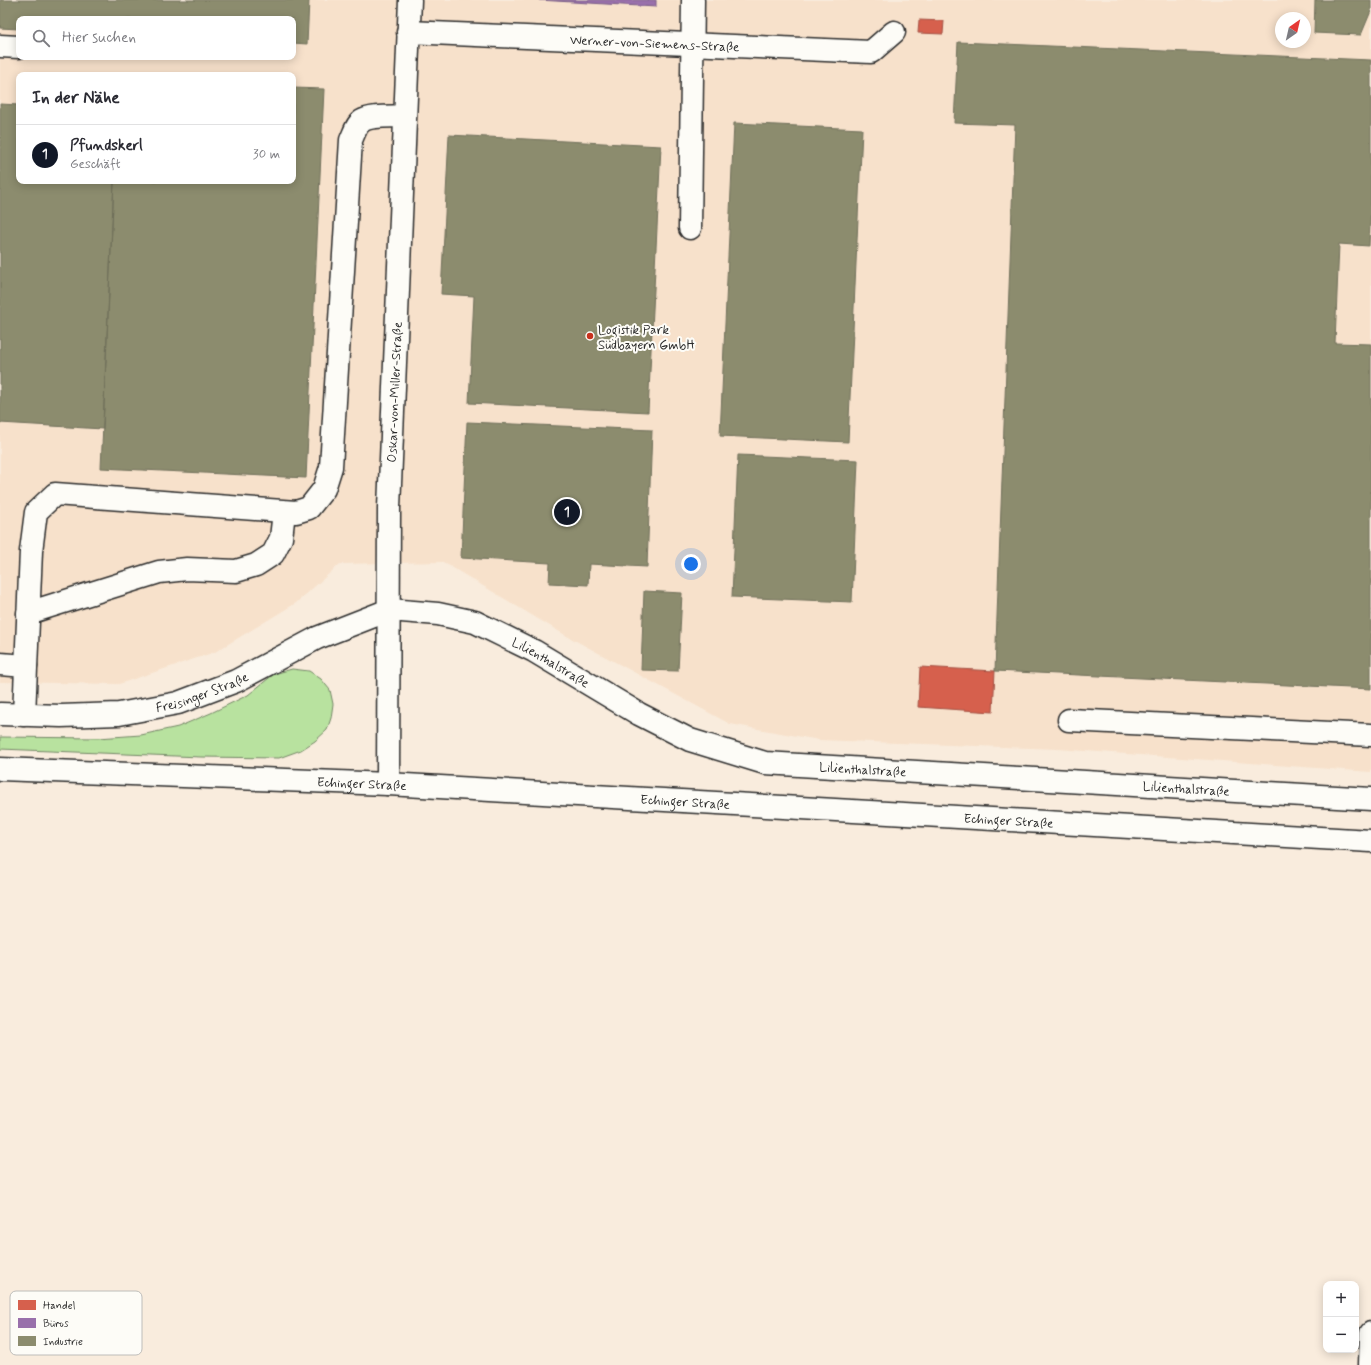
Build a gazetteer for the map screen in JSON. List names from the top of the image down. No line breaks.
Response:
{"streets":{"street":["Werner-von-Siemens-Straße","Oskar-von-Miller-Straße","Lilienthalstraße","Freisinger Straße","Echinger Straße"]},"crossings":[["Werner-von-Siemens-Straße","Oskar-von-Miller-Straße"],["Oskar-von-Miller-Straße","Lilienthalstraße"],["Oskar-von-Miller-Straße","Freisinger Straße"],["Oskar-von-Miller-Straße","Echinger Straße"],["Lilienthalstraße","Freisinger Straße"]],"places":["Logistik Park Südbayern GmbH"],"legend":["Handel","Büros","Industrie"],"north":"top right","page":{"search":"Hier suchen","heading":"In der Nähe","list":[{"mark":"1","name":"Pfundskerl","note":"Geschäft","value":"30 m"}],"pins":"1","map_buttons":["+","−"]}}
